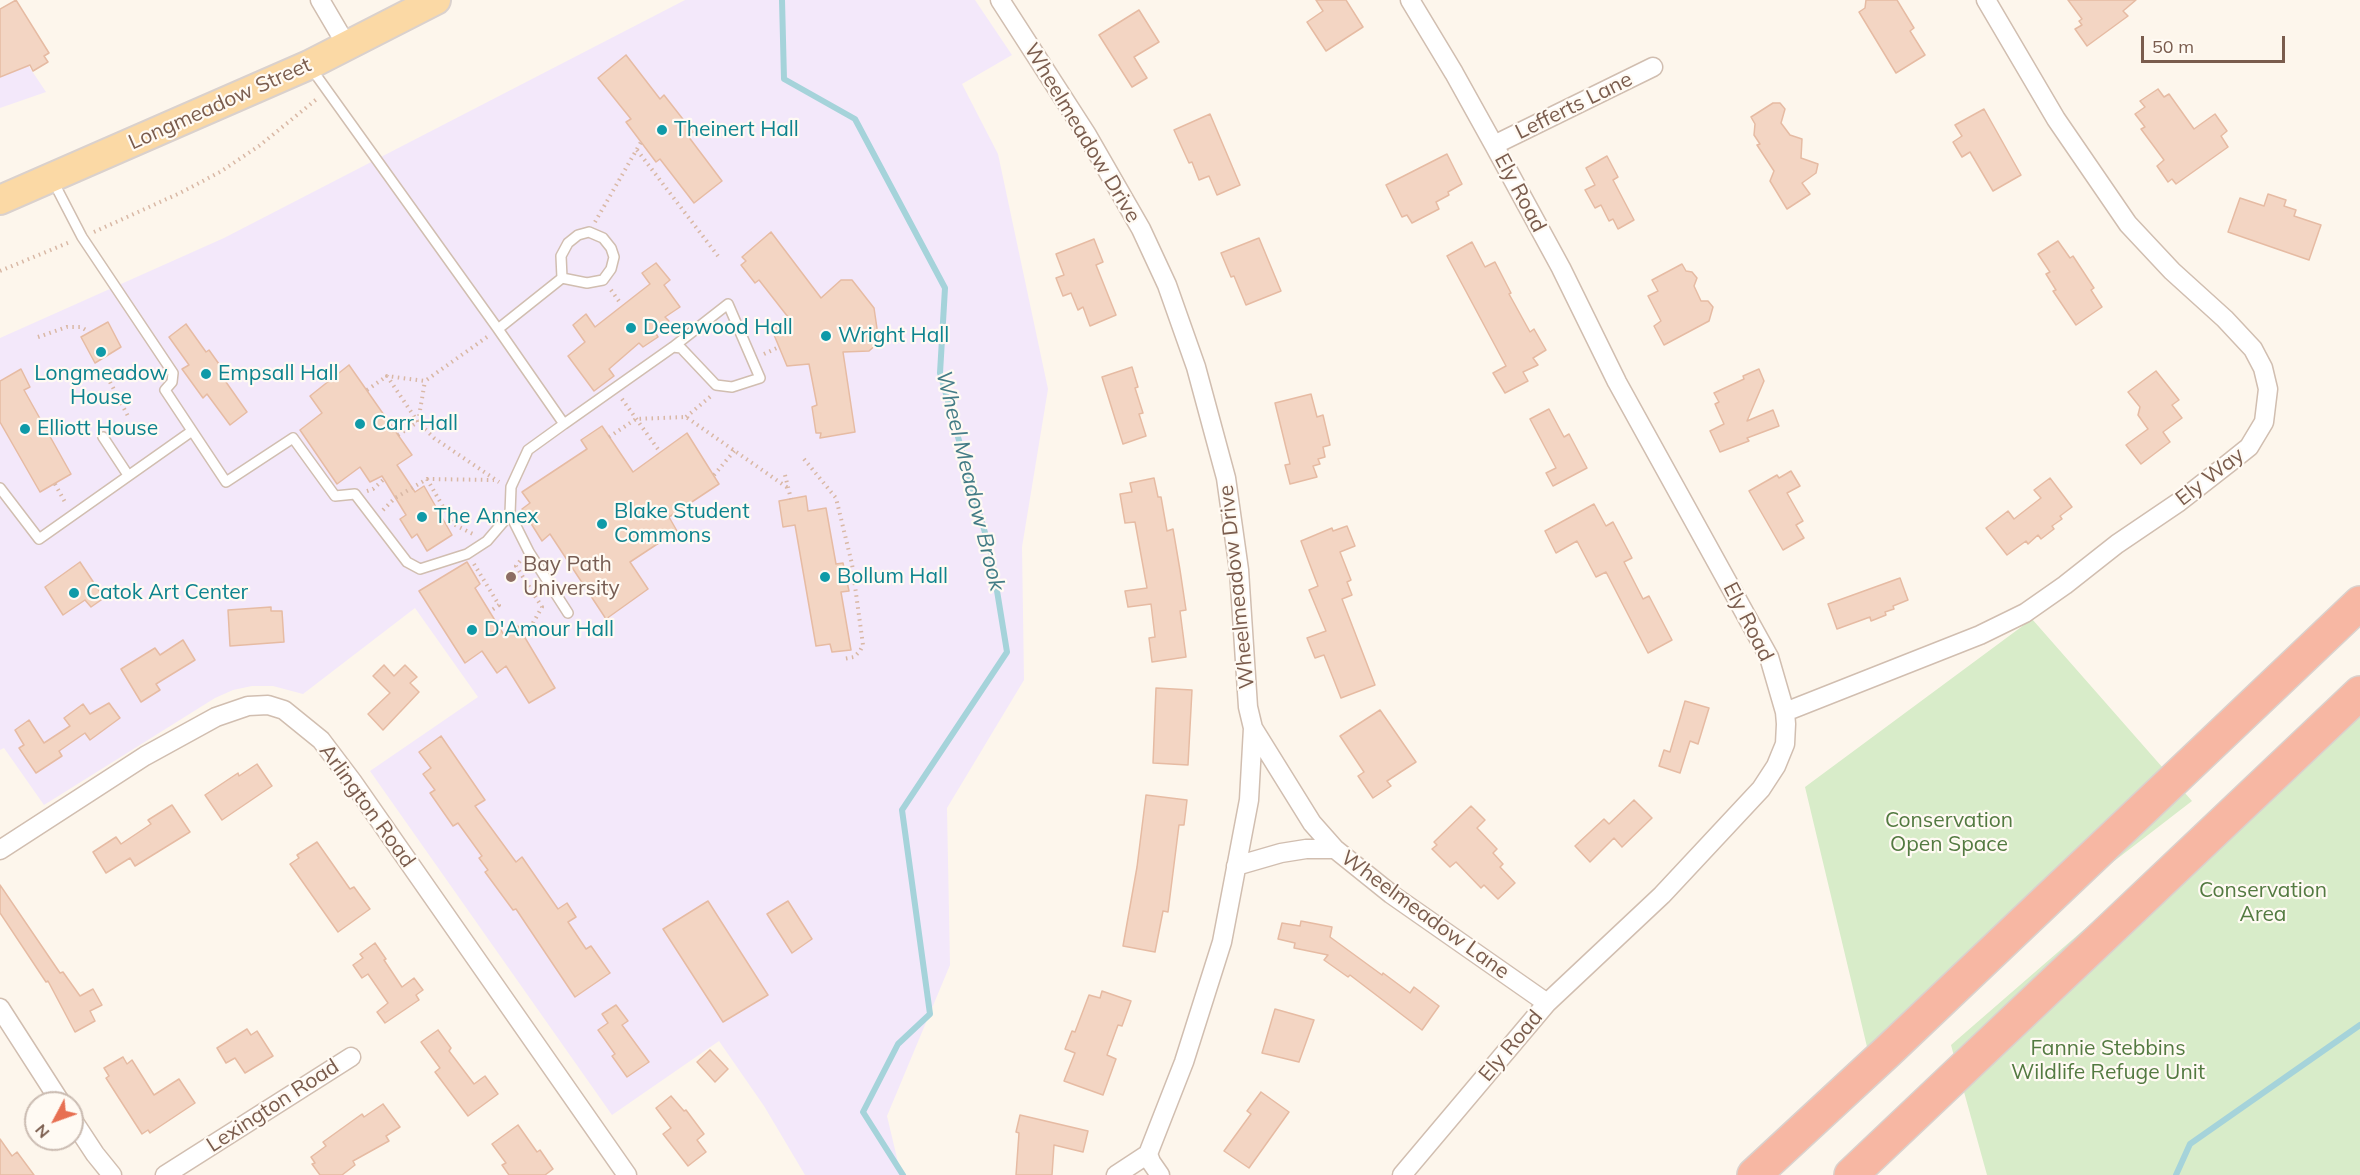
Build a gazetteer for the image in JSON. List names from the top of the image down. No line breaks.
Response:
{"streets":{"main road":["Longmeadow Street"],"street":["Lefferts Lane","Wheelmeadow Drive","Ely Road","Ely Way","Arlington Road","Wheelmeadow Lane","Lexington Road"]},"crossings":[["Lefferts Lane","Ely Road"],["Wheelmeadow Drive","Wheelmeadow Lane"],["Ely Road","Ely Way"],["Ely Road","Wheelmeadow Lane"]],"water":["Wheel Meadow Brook"],"parks":["Conservation Open Space","Conservation Area","Fannie Stebbins Wildlife Refuge Unit"],"places":["Theinert Hall","Deepwood Hall","Wright Hall","Longmeadow House","Empsall Hall","Carr Hall","Elliott House","The Annex","Blake Student Commons","Bay Path University","Bollum Hall","Catok Art Center","D'Amour Hall"],"scale_bar":"50 m","north":"bottom left"}
